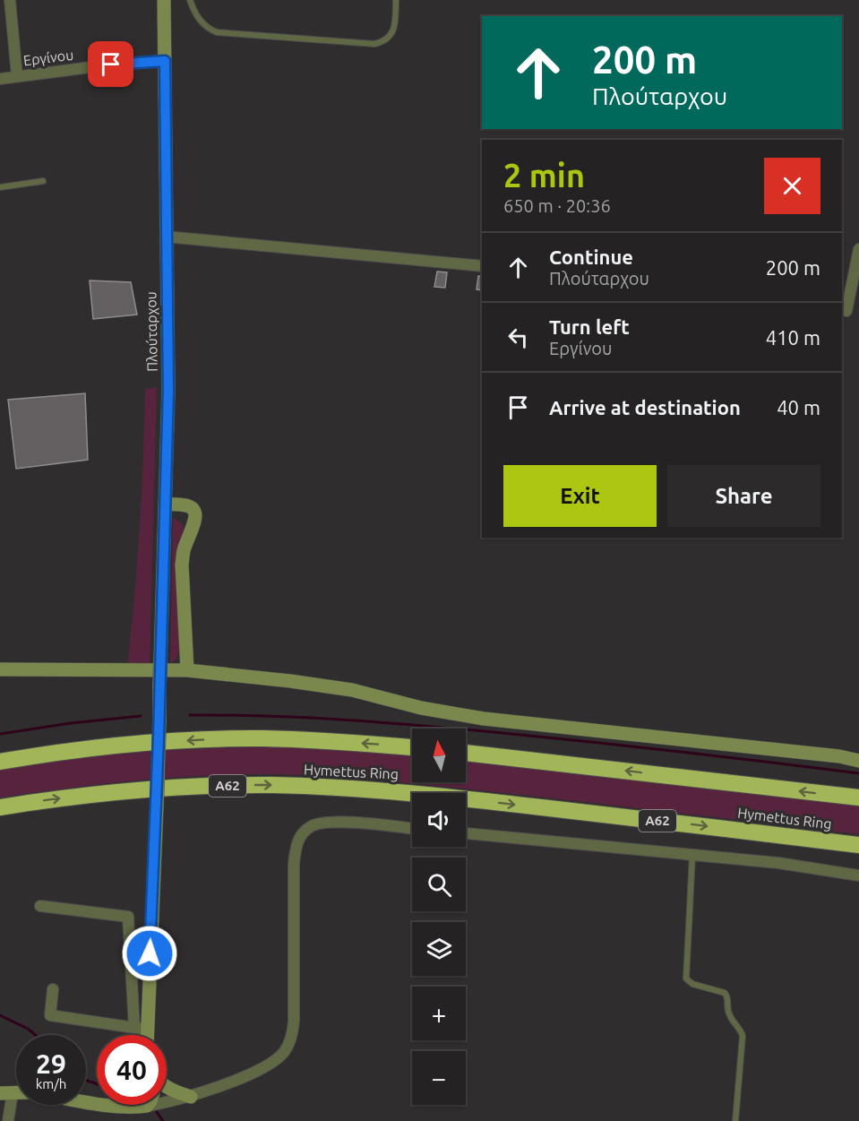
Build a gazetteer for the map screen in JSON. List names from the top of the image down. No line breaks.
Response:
{"streets":{"highway":["Hymettus Ring","Α62"],"street":["Εργίνου","Πλούταρχου"]},"crossings":[["Εργίνου","Πλούταρχου"]],"north":"top","page":{"turn":["200 m","Πλούταρχου"],"heading":["2 min","650 m · 20:36"],"list":[{"name":"Continue","note":"Πλούταρχου","value":"200 m"},{"name":"Turn left","note":"Εργίνου","value":"410 m"},{"name":"Arrive at destination","value":"40 m"}],"buttons":["Exit","Share"],"map_buttons":["+","−"],"speed":"29 km/h","limit":"40"}}
